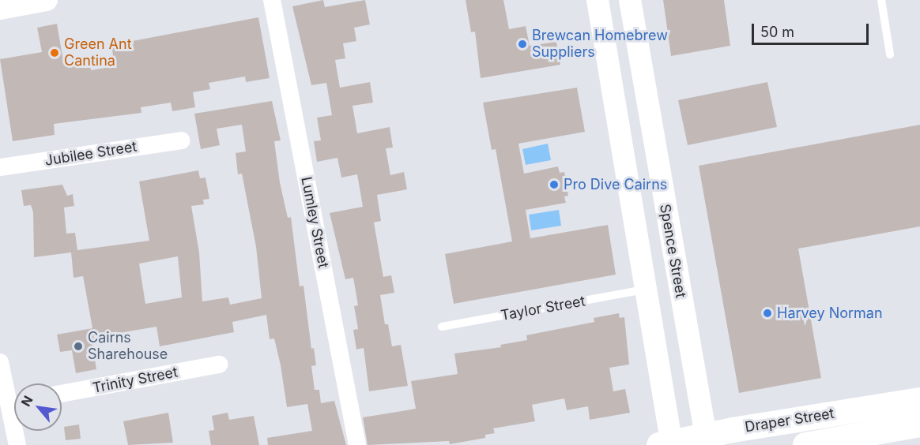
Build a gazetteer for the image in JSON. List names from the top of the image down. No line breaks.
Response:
{"streets":{"main road":["Draper Street"],"street":["Jubilee Street","Lumley Street","Spence Street","Trinity Street"],"lane":["Taylor Street"]},"crossings":[["Spence Street","Draper Street"]],"places":["Brewcan Homebrew Suppliers","Green Ant Cantina","Pro Dive Cairns","Harvey Norman","Cairns Sharehouse"],"scale_bar":"50 m","north":"top left"}
